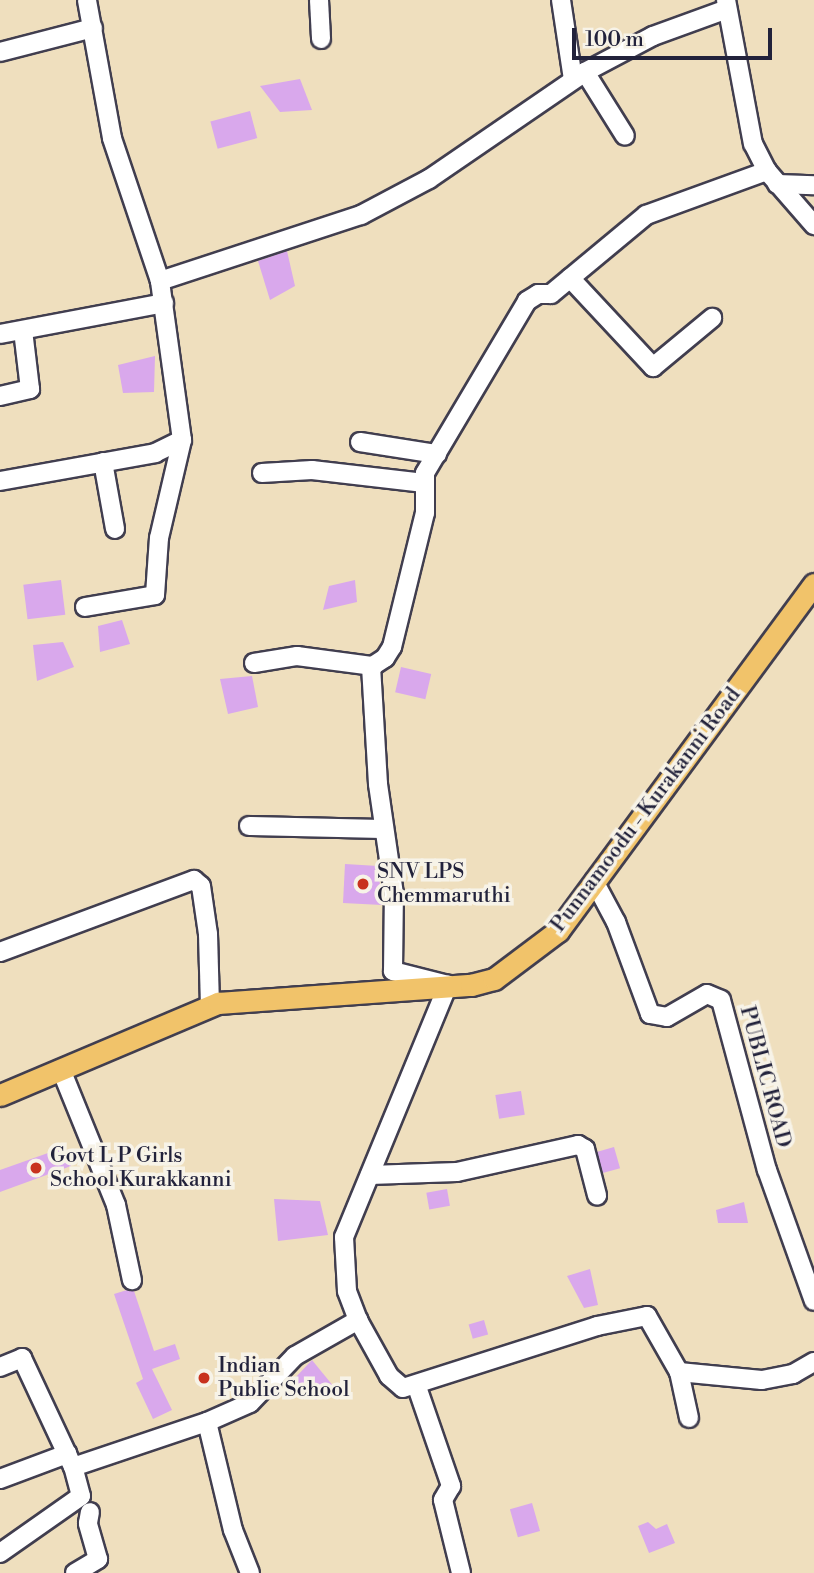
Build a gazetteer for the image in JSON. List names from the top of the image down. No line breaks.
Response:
{"streets":{"main road":["Punnamoodu - Kurakanni Road"],"street":["PUBLIC ROAD"]},"crossings":[["Punnamoodu - Kurakanni Road","PUBLIC ROAD"]],"places":["SNV LPS Chemmaruthi","Govt L P Girls School Kurakkanni","Indian Public School"],"scale_bar":"100 m"}
